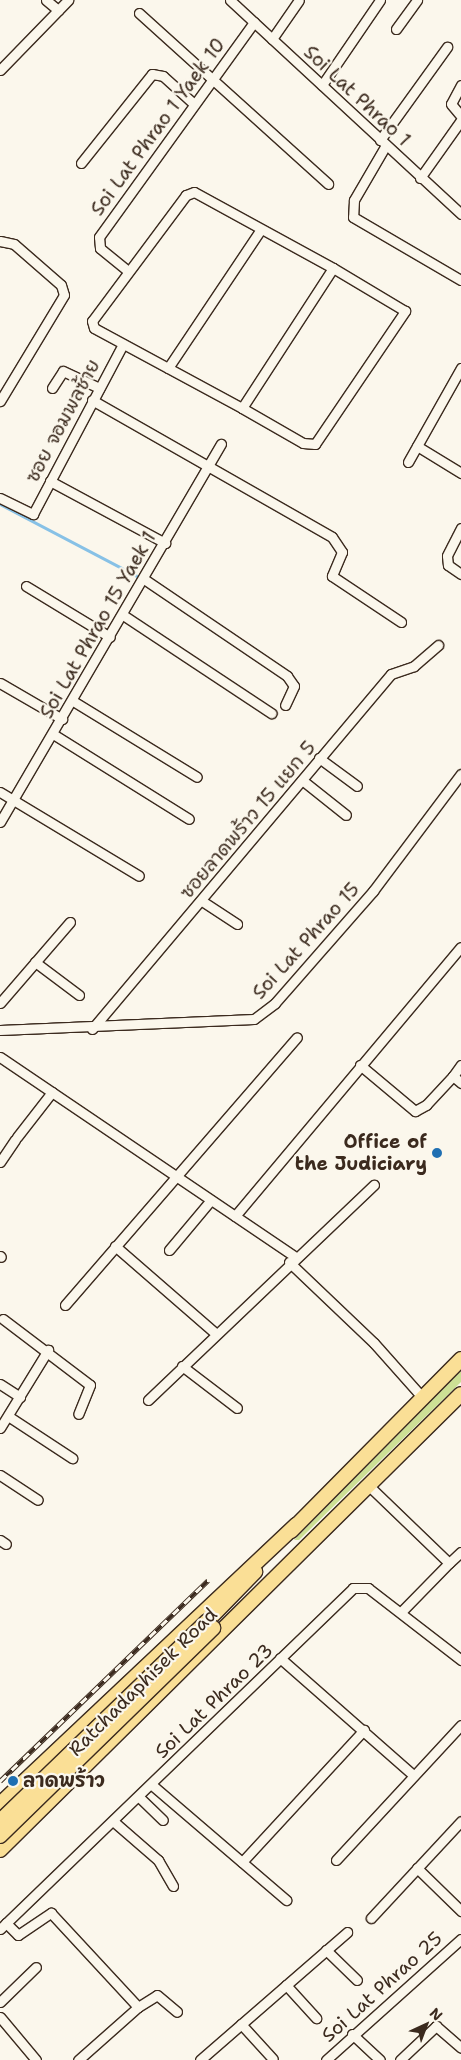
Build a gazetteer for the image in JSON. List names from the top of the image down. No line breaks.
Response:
{"streets":{"main road":["Ratchadaphisek Road"],"street":["Soi Lat Phrao 1","Soi Lat Phrao 1 Yaek 10","ซอย จอมพลซ้าย","Soi Lat Phrao 15 Yaek 1","ซอยลาดพร้าว 15 แยก 5","Soi Lat Phrao 15","Soi Lat Phrao 23","Soi Lat Phrao 25"]},"crossings":[["Soi Lat Phrao 1","Soi Lat Phrao 1 Yaek 10"],["ซอยลาดพร้าว 15 แยก 5","Soi Lat Phrao 15"]],"places":["Office of the Judiciary","ลาดพร้าว"],"north":"top right"}
